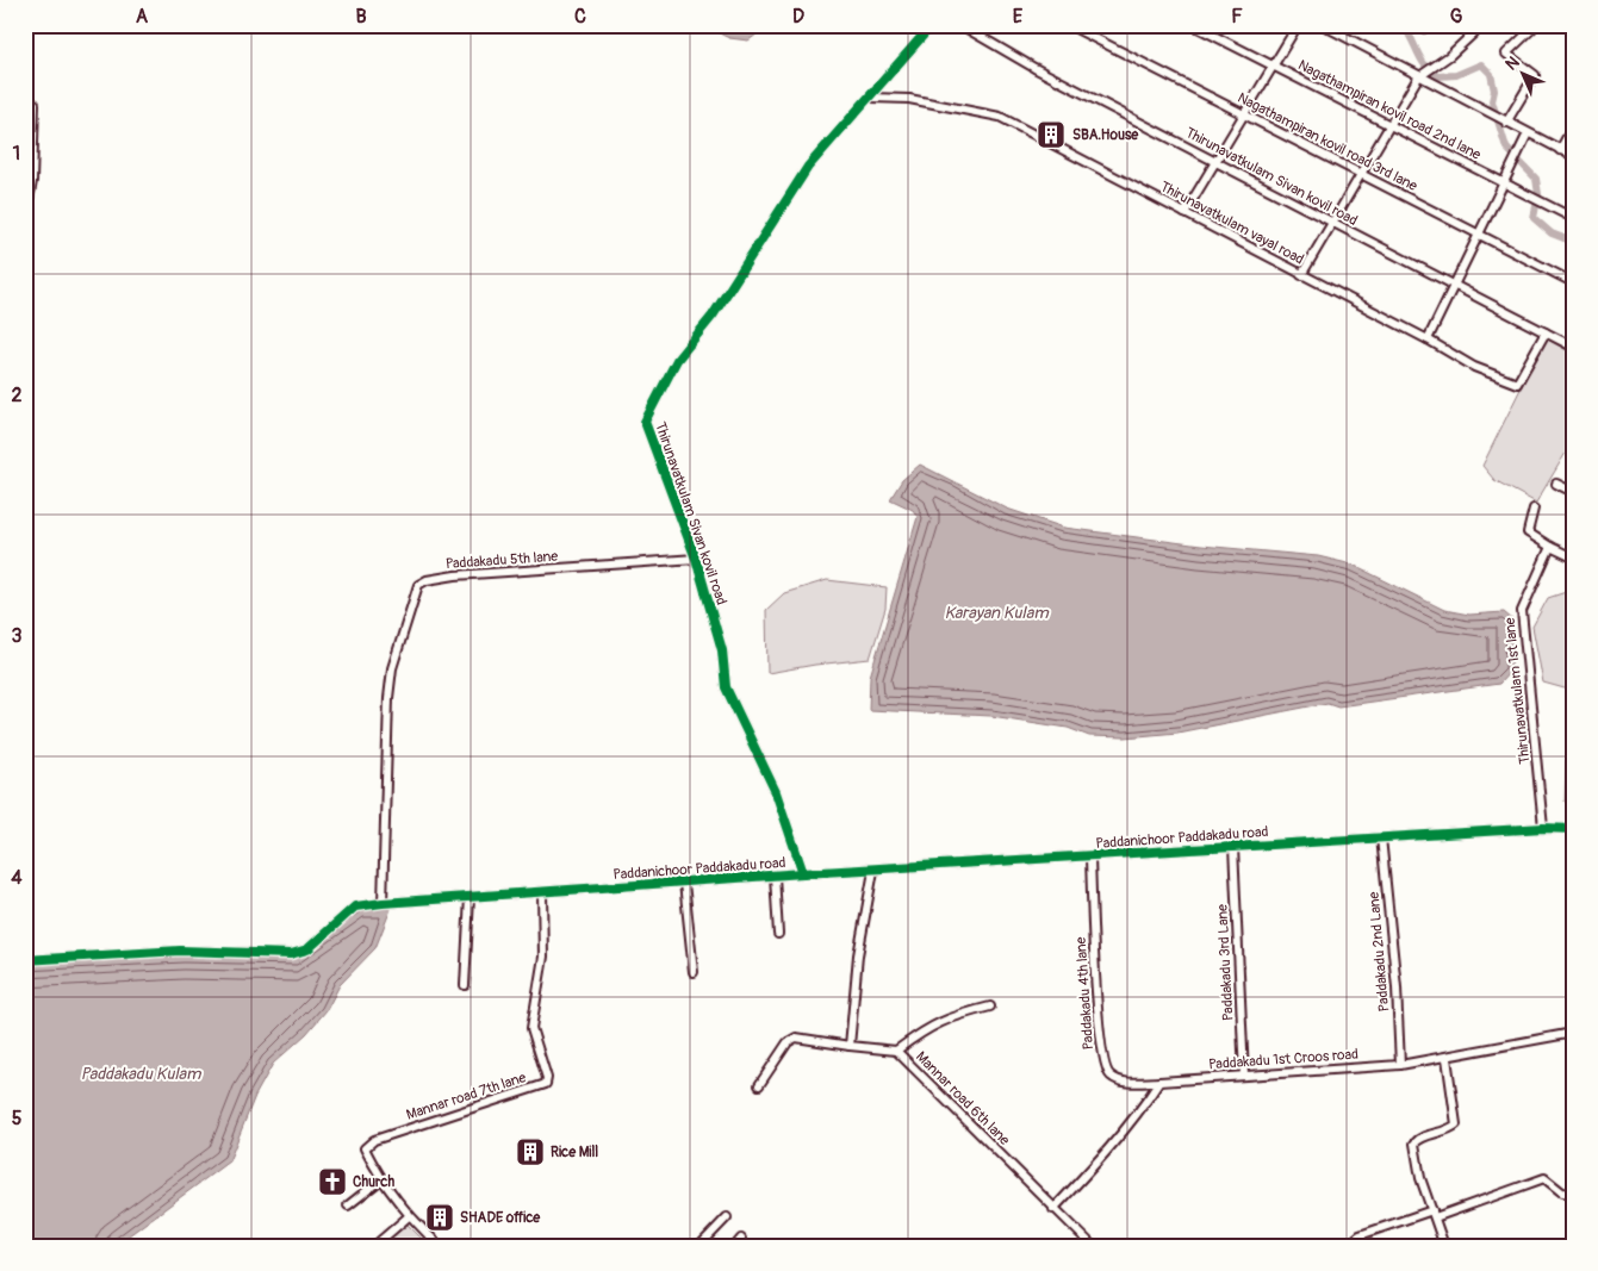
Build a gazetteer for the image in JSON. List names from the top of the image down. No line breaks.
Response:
{"streets":{"street":["Nagathampiran kovil road 2nd lane","Nagathampiran kovil road 3rd lane","Thirunavatkulam Sivan kovil road","Thirunavatkulam vayal road","Paddakadu 5th lane","Thirunavatkulam 1st lane","Paddanichoor Paddakadu road","Paddakadu 2nd Lane","Paddakadu 3rd Lane","Paddakadu 4th lane","Paddakadu 1st Croos road","Mannar road 7th lane","Mannar road 6th lane"]},"crossings":[["Thirunavatkulam Sivan kovil road","Thirunavatkulam vayal road"],["Thirunavatkulam Sivan kovil road","Paddakadu 5th lane"],["Thirunavatkulam Sivan kovil road","Paddanichoor Paddakadu road"],["Paddakadu 5th lane","Paddanichoor Paddakadu road"],["Thirunavatkulam 1st lane","Paddanichoor Paddakadu road"],["Paddanichoor Paddakadu road","Paddakadu 2nd Lane"],["Paddanichoor Paddakadu road","Paddakadu 3rd Lane"],["Paddanichoor Paddakadu road","Paddakadu 4th lane"],["Paddanichoor Paddakadu road","Mannar road 7th lane"],["Paddakadu 2nd Lane","Paddakadu 1st Croos road"],["Paddakadu 3rd Lane","Paddakadu 1st Croos road"],["Paddakadu 4th lane","Paddakadu 1st Croos road"]],"water":["Karayan Kulam","Paddakadu Kulam"],"places":{"building":["SBA.House","Rice Mill","SHADE office"],"church":["Church"]},"north":"top left","grid":{"columns":["A","B","C","D","E","F","G"],"rows":["1","2","3","4","5"]}}
